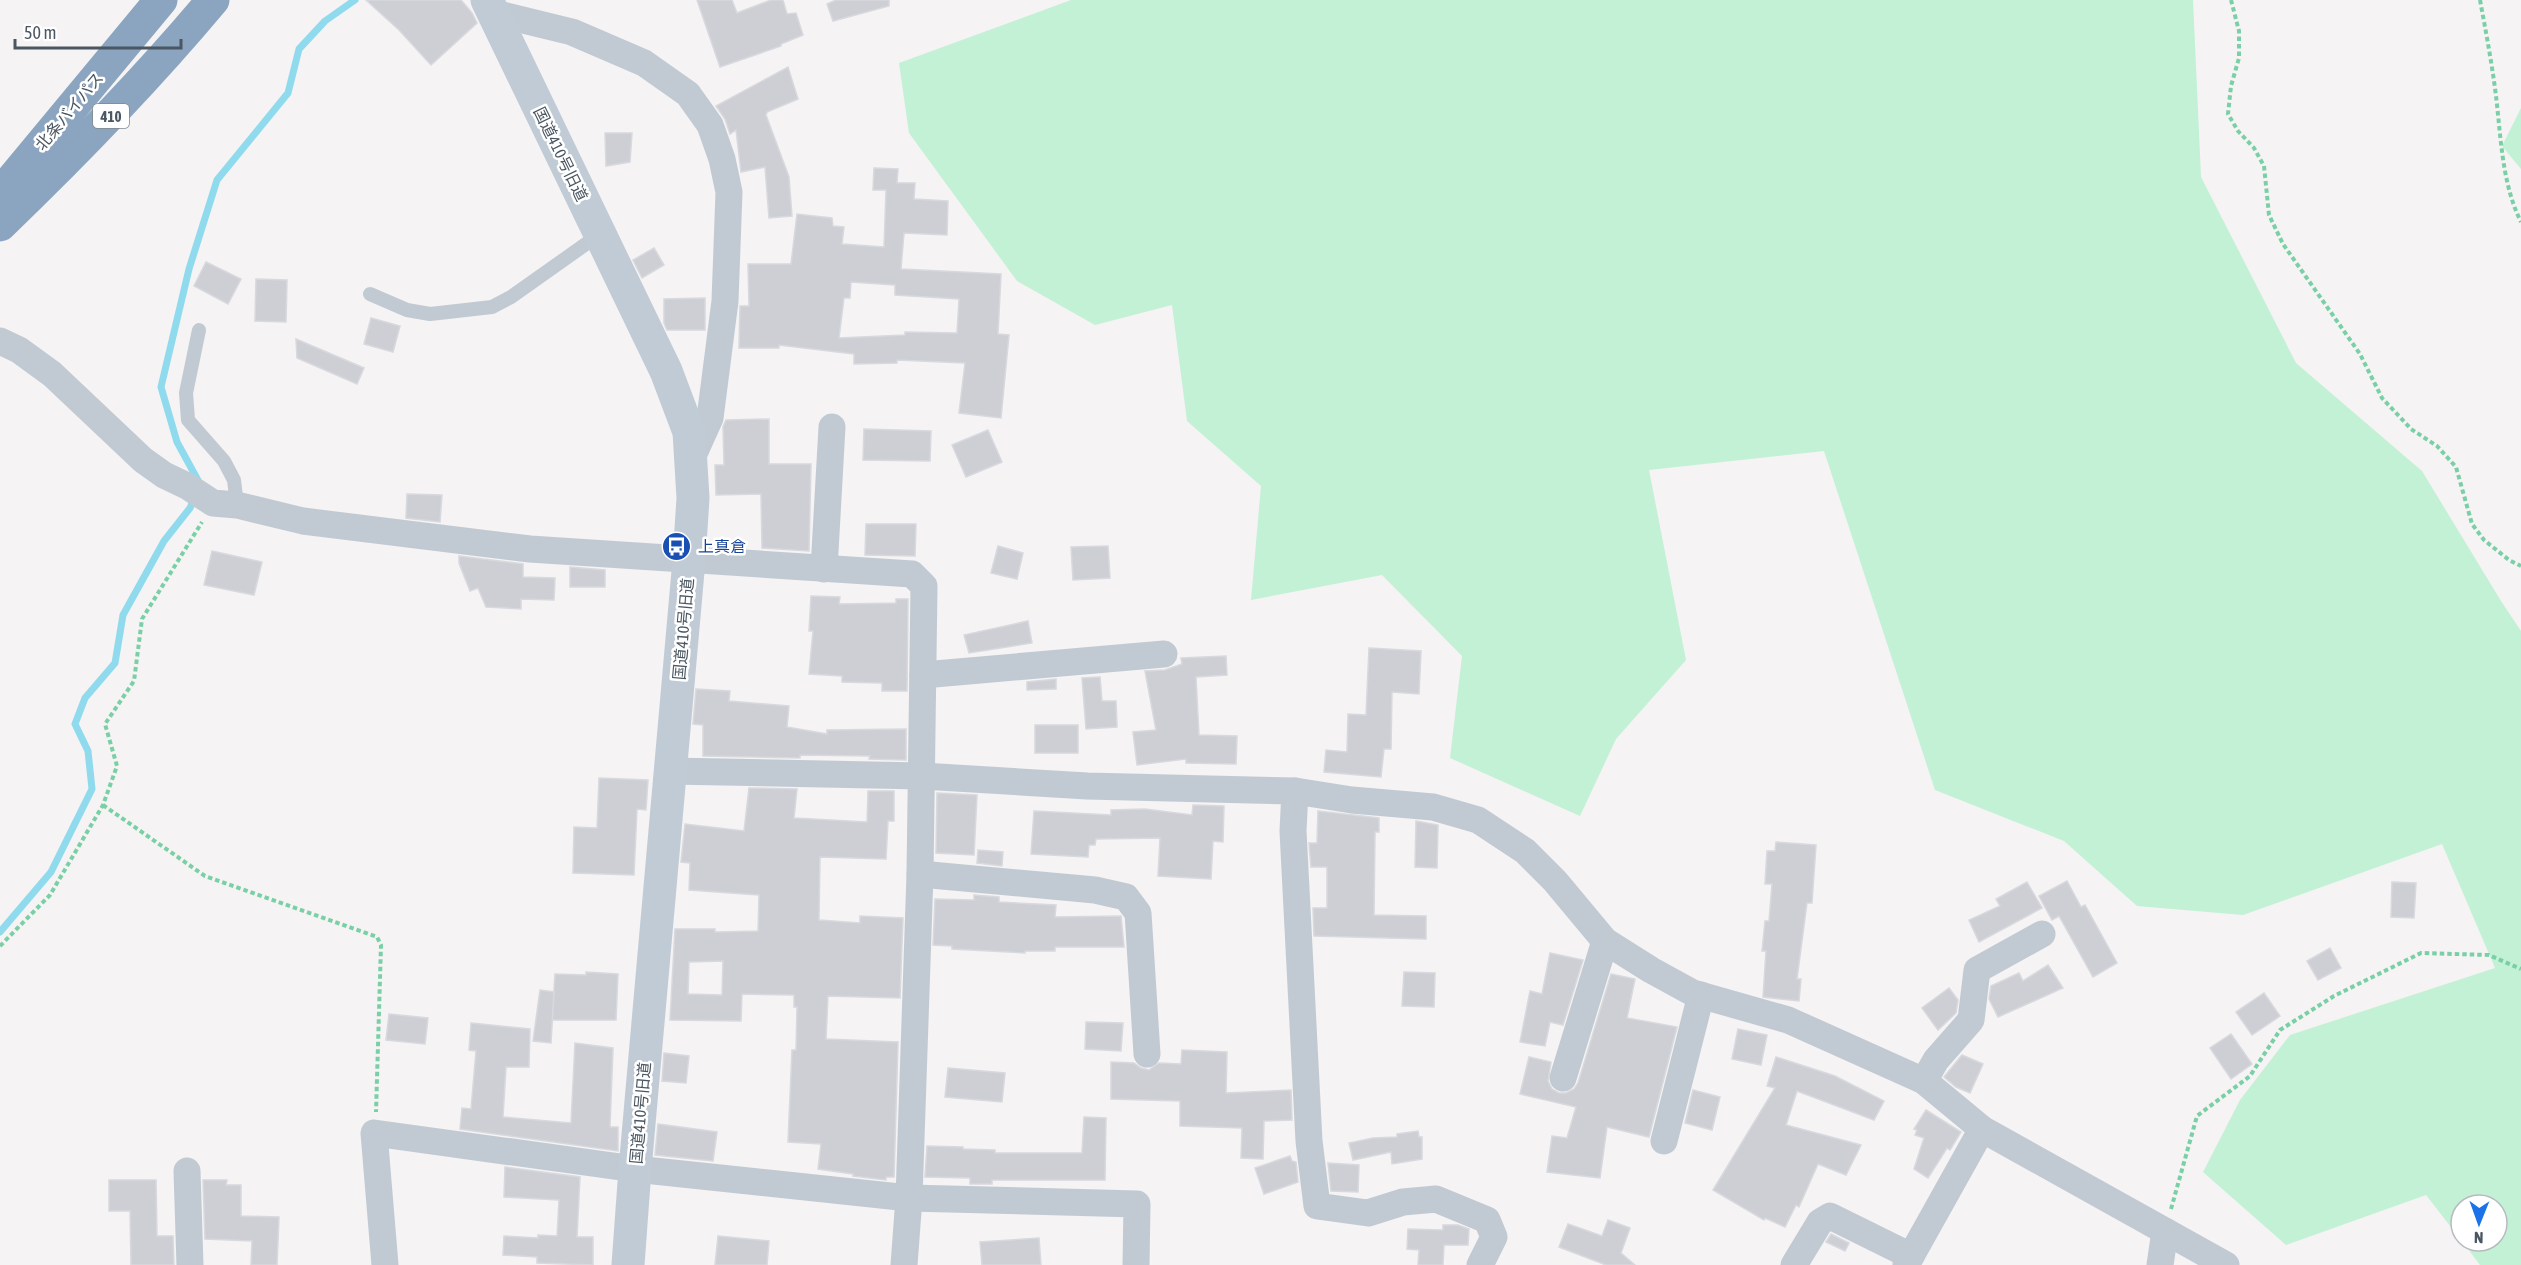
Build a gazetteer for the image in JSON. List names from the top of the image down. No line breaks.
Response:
{"streets":{"highway":["北条バイパス","410"],"street":["国道410号旧道"]},"places":{"bus stop":["上真倉"]},"scale_bar":"50 m","north":"bottom"}
